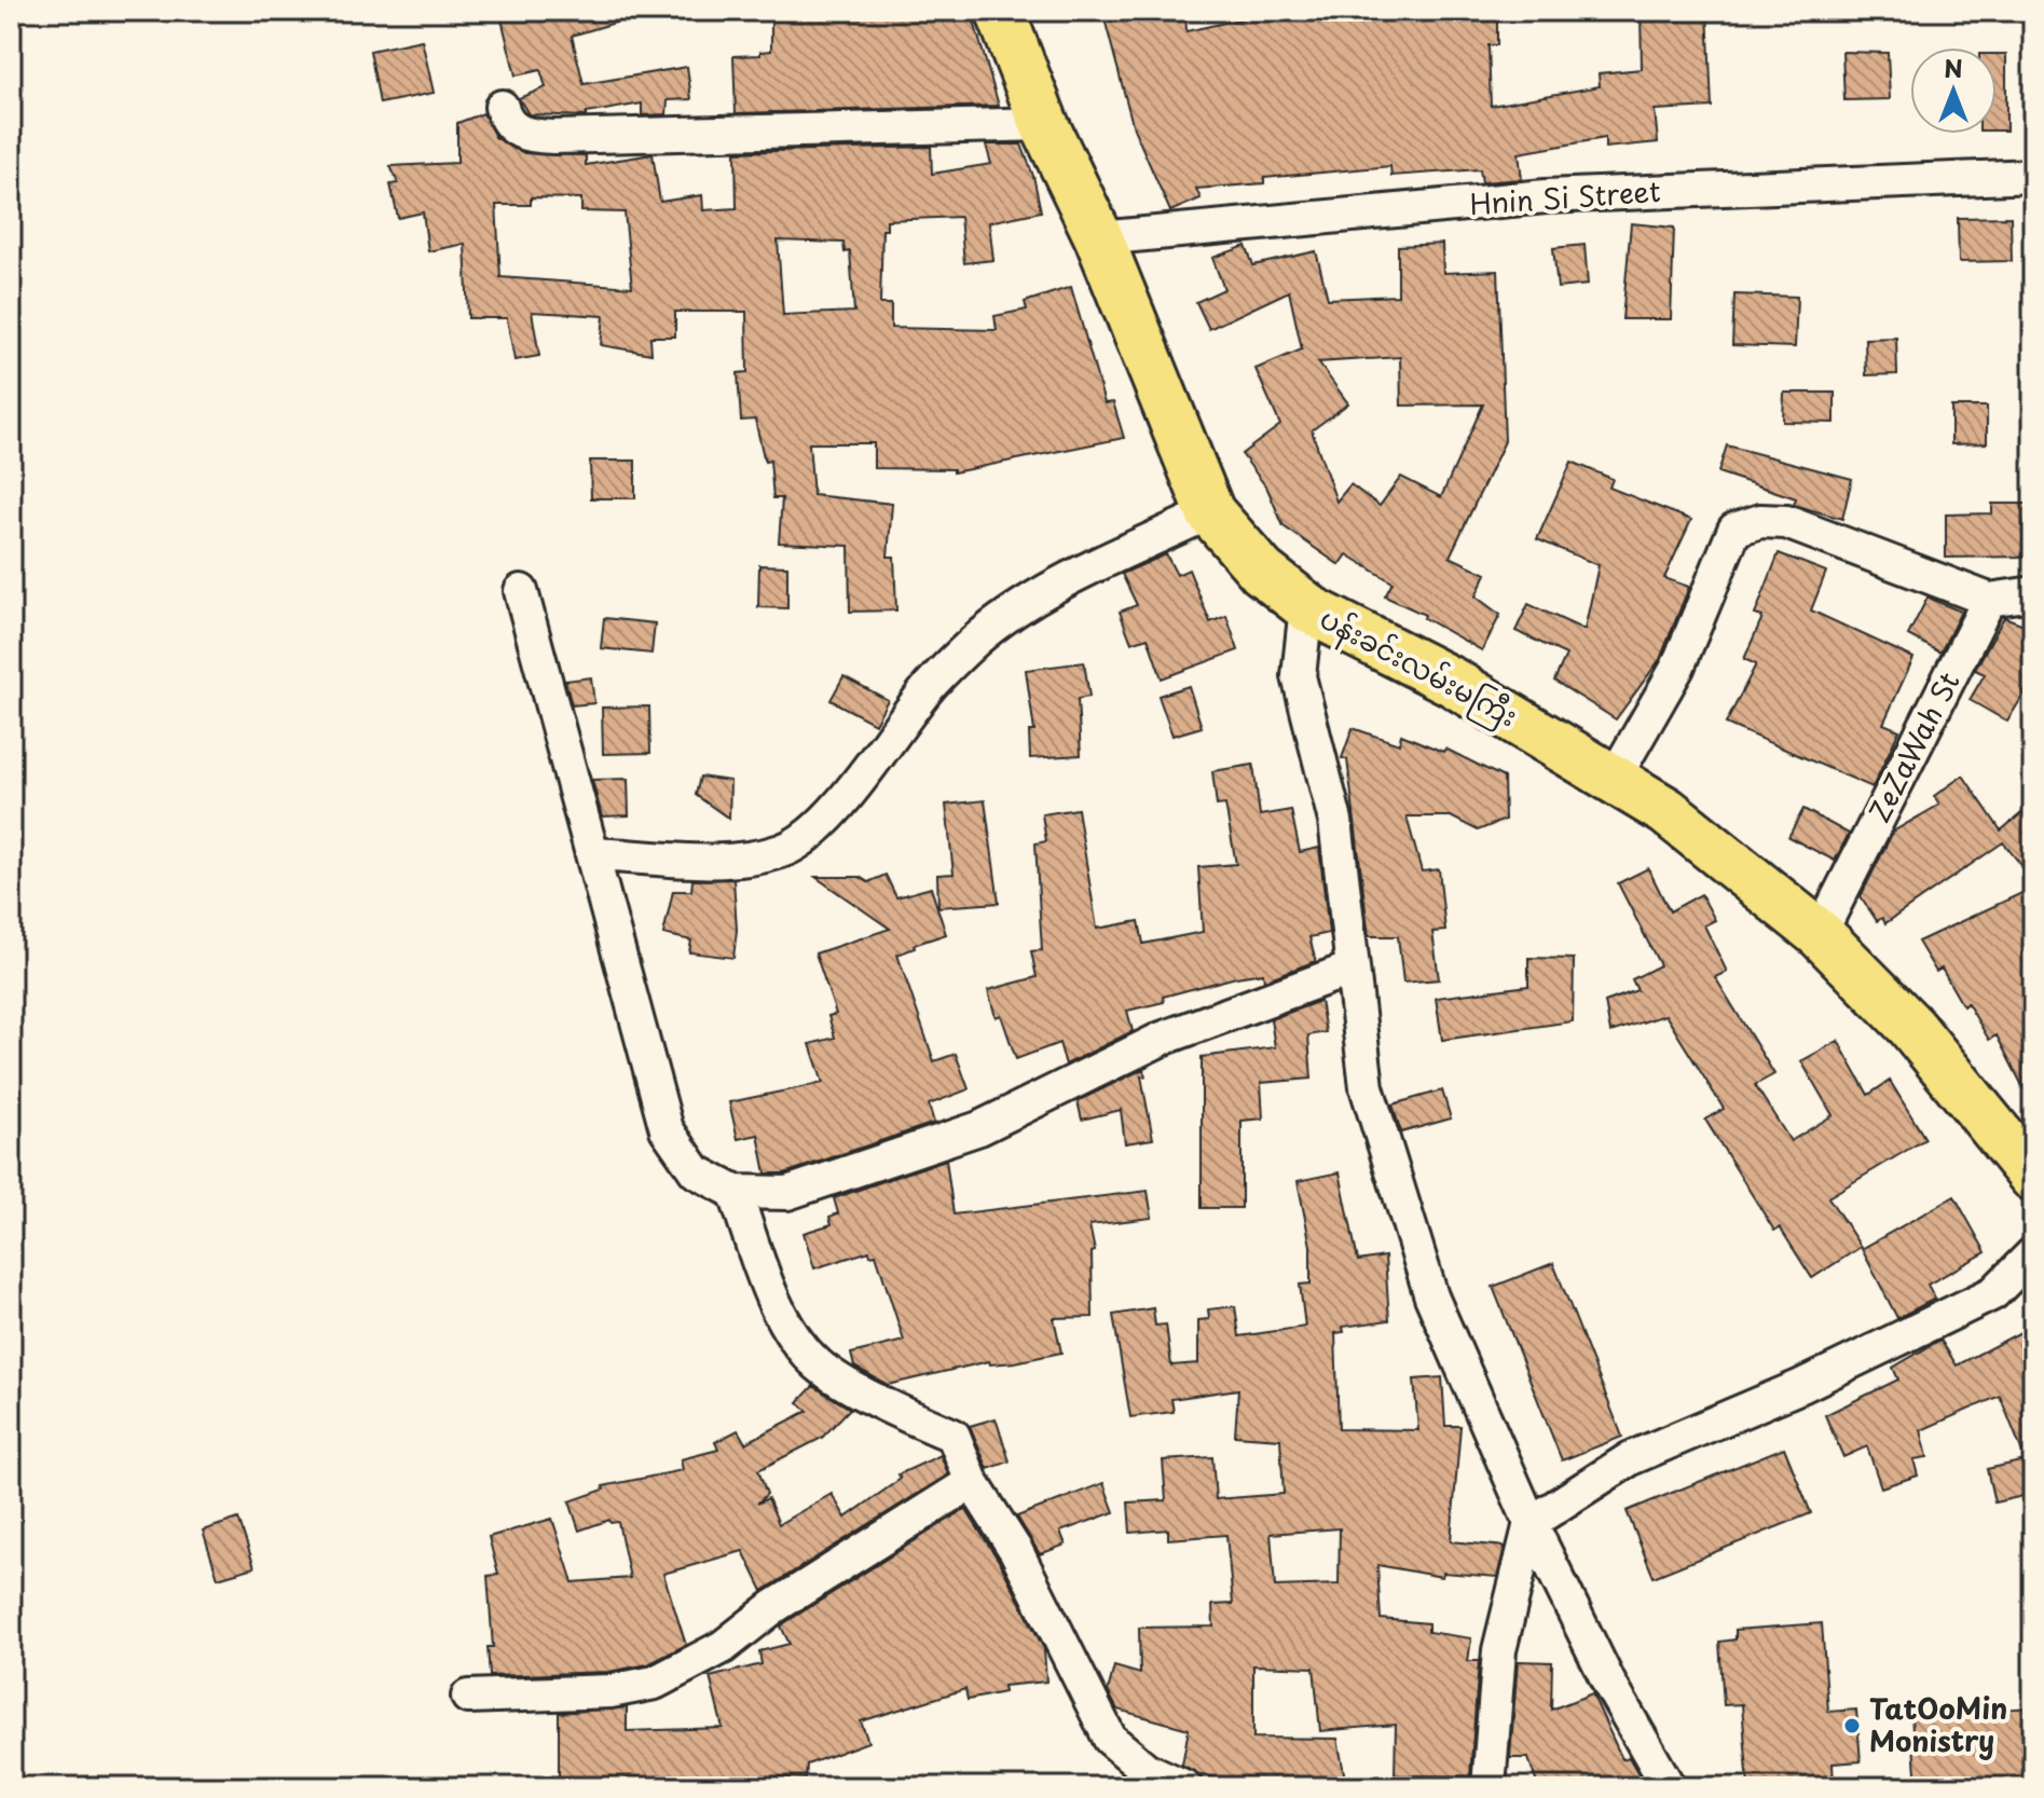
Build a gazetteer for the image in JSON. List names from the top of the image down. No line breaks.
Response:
{"streets":{"main road":["ပန်းခင်းလမ်းမကြီး"],"street":["Hnin Si Street","ZeZaWah St"]},"crossings":[["Hnin Si Street","ပန်းခင်းလမ်းမကြီး"],["ပန်းခင်းလမ်းမကြီး","ZeZaWah St"]],"places":["TatOoMin Monistry"],"north":"top"}
